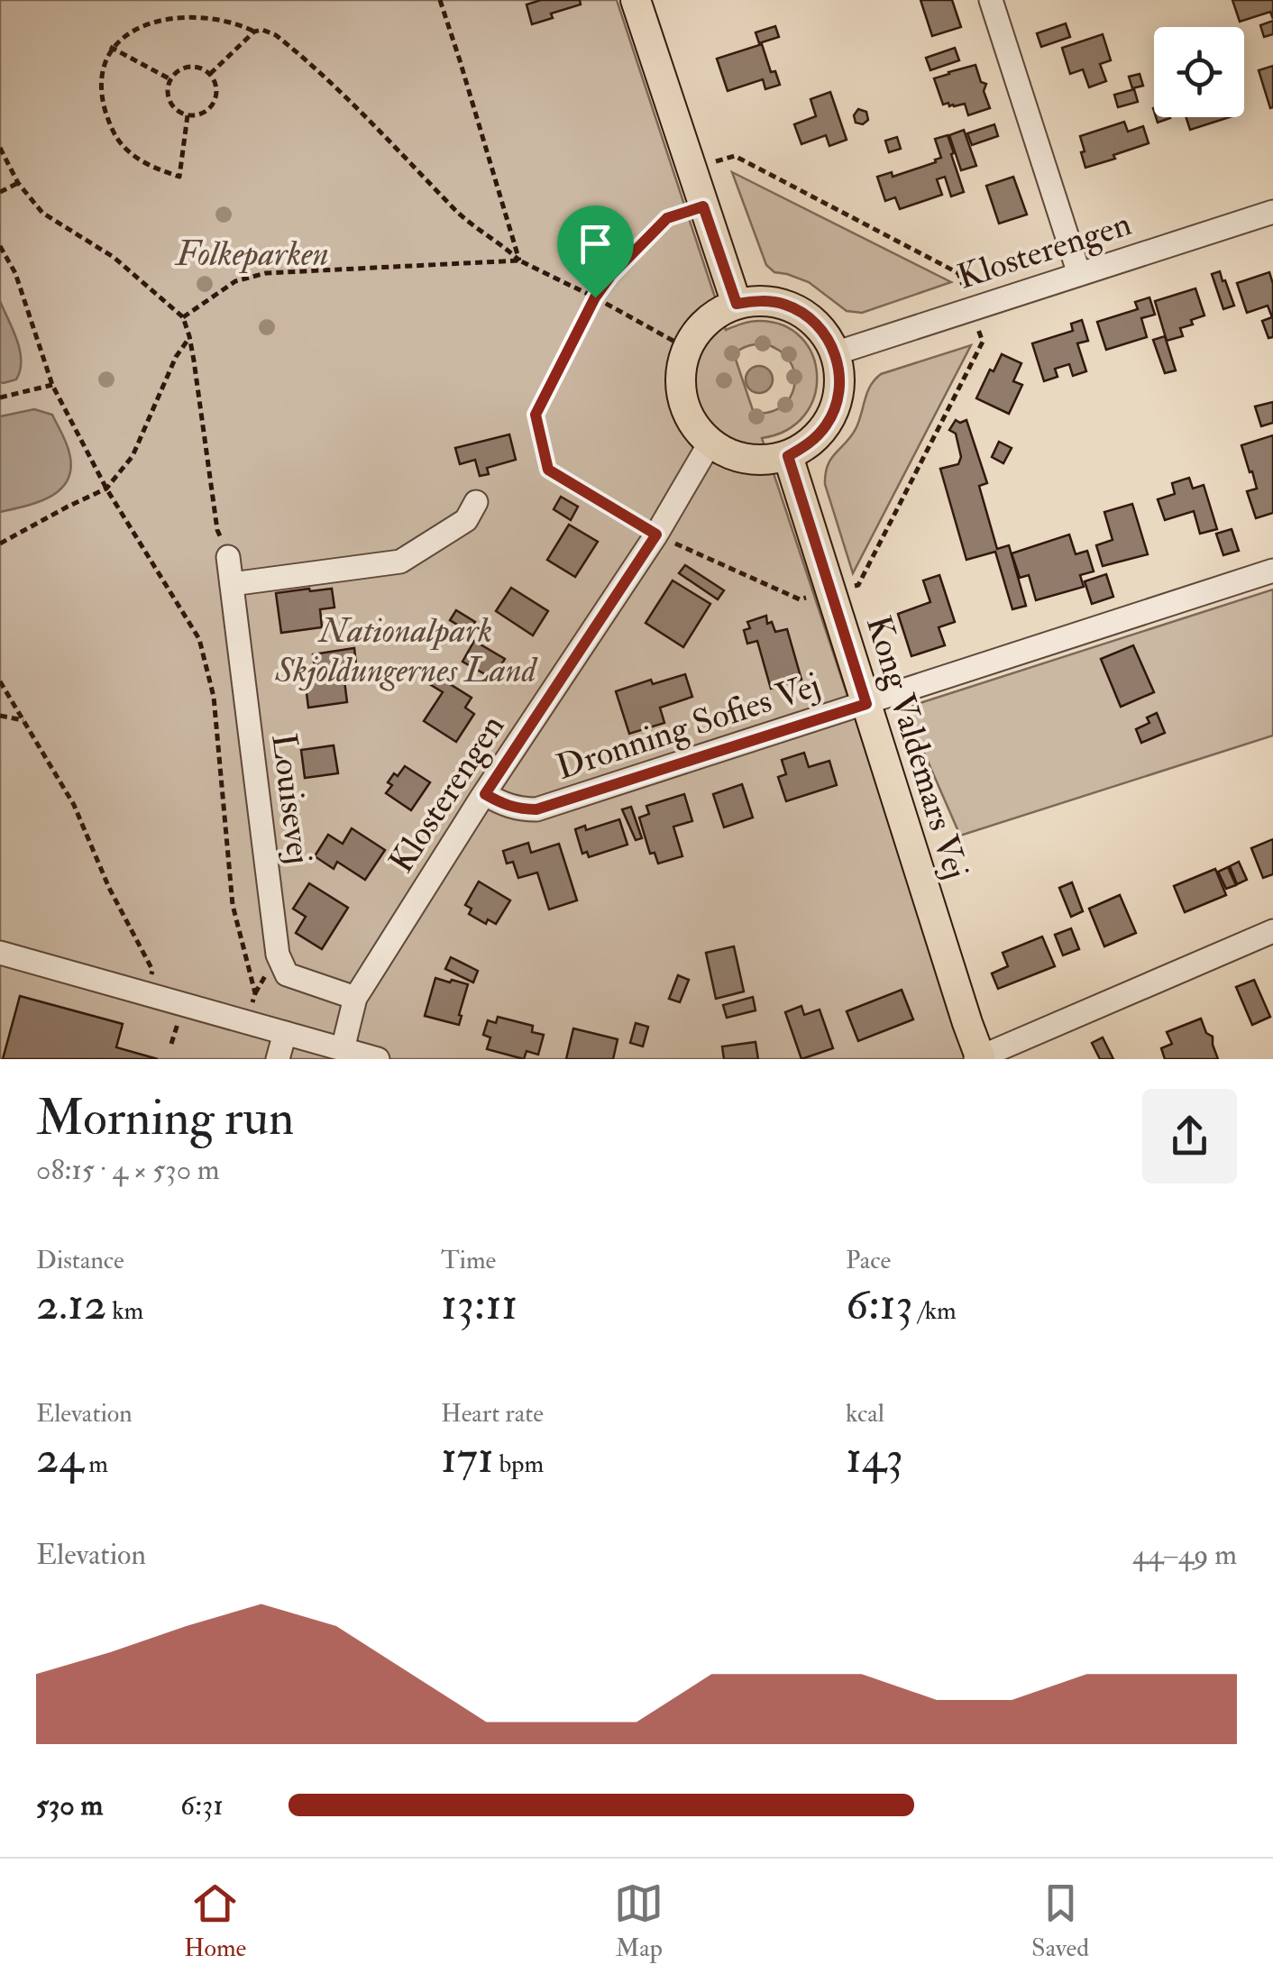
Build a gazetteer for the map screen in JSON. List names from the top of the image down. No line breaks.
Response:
{"streets":{"main road":["Kong Valdemars Vej"],"street":["Klosterengen","Dronning Sofies Vej","Louisevej"]},"crossings":[["Klosterengen","Dronning Sofies Vej"],["Klosterengen","Kong Valdemars Vej"],["Klosterengen","Louisevej"],["Dronning Sofies Vej","Kong Valdemars Vej"]],"parks":["Folkeparken","Nationalpark Skjoldungernes Land"],"page":{"heading":["Morning run","08:15 · 4 × 530 m"],"stats":[["Distance","2.12 km"],["Time","13:11"],["Pace","6:13 /km"],["Elevation","24 m"],["Heart rate","171 bpm"],["kcal","143"]],"chart":["Elevation","44–49 m"],"list":[{"name":"530 m","note":"6:31"}],"tabs":["Home","Map","Saved"]}}
